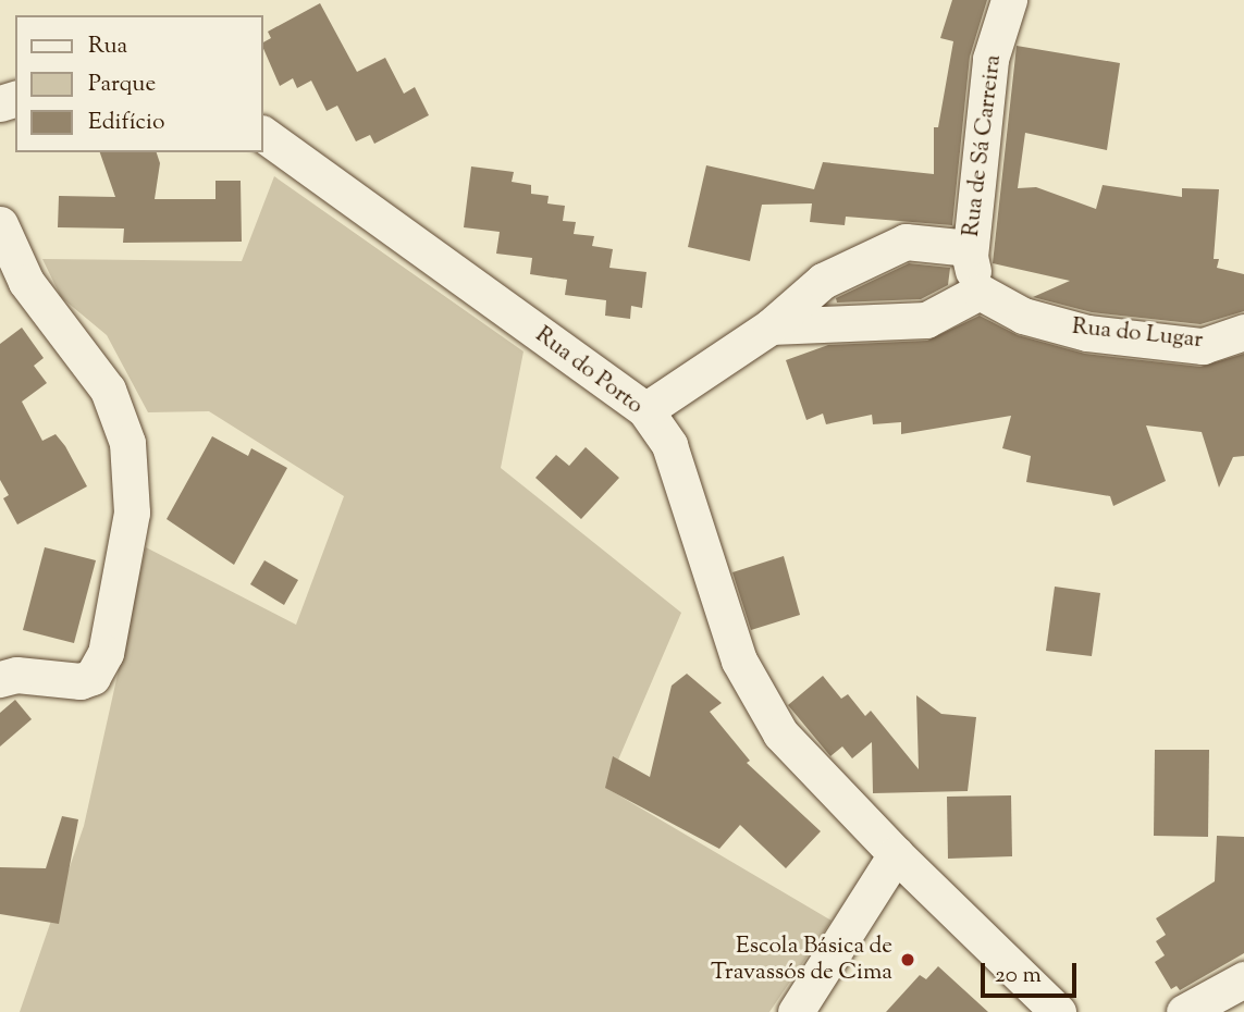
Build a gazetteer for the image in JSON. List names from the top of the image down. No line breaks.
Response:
{"streets":{"street":["Rua de Sá Carreira","Rua do Lugar","Rua do Porto"]},"crossings":[["Rua de Sá Carreira","Rua do Lugar"]],"places":["Escola Básica de Travassós de Cima"],"legend":["Rua","Parque","Edifício"],"scale_bar":"20 m"}
